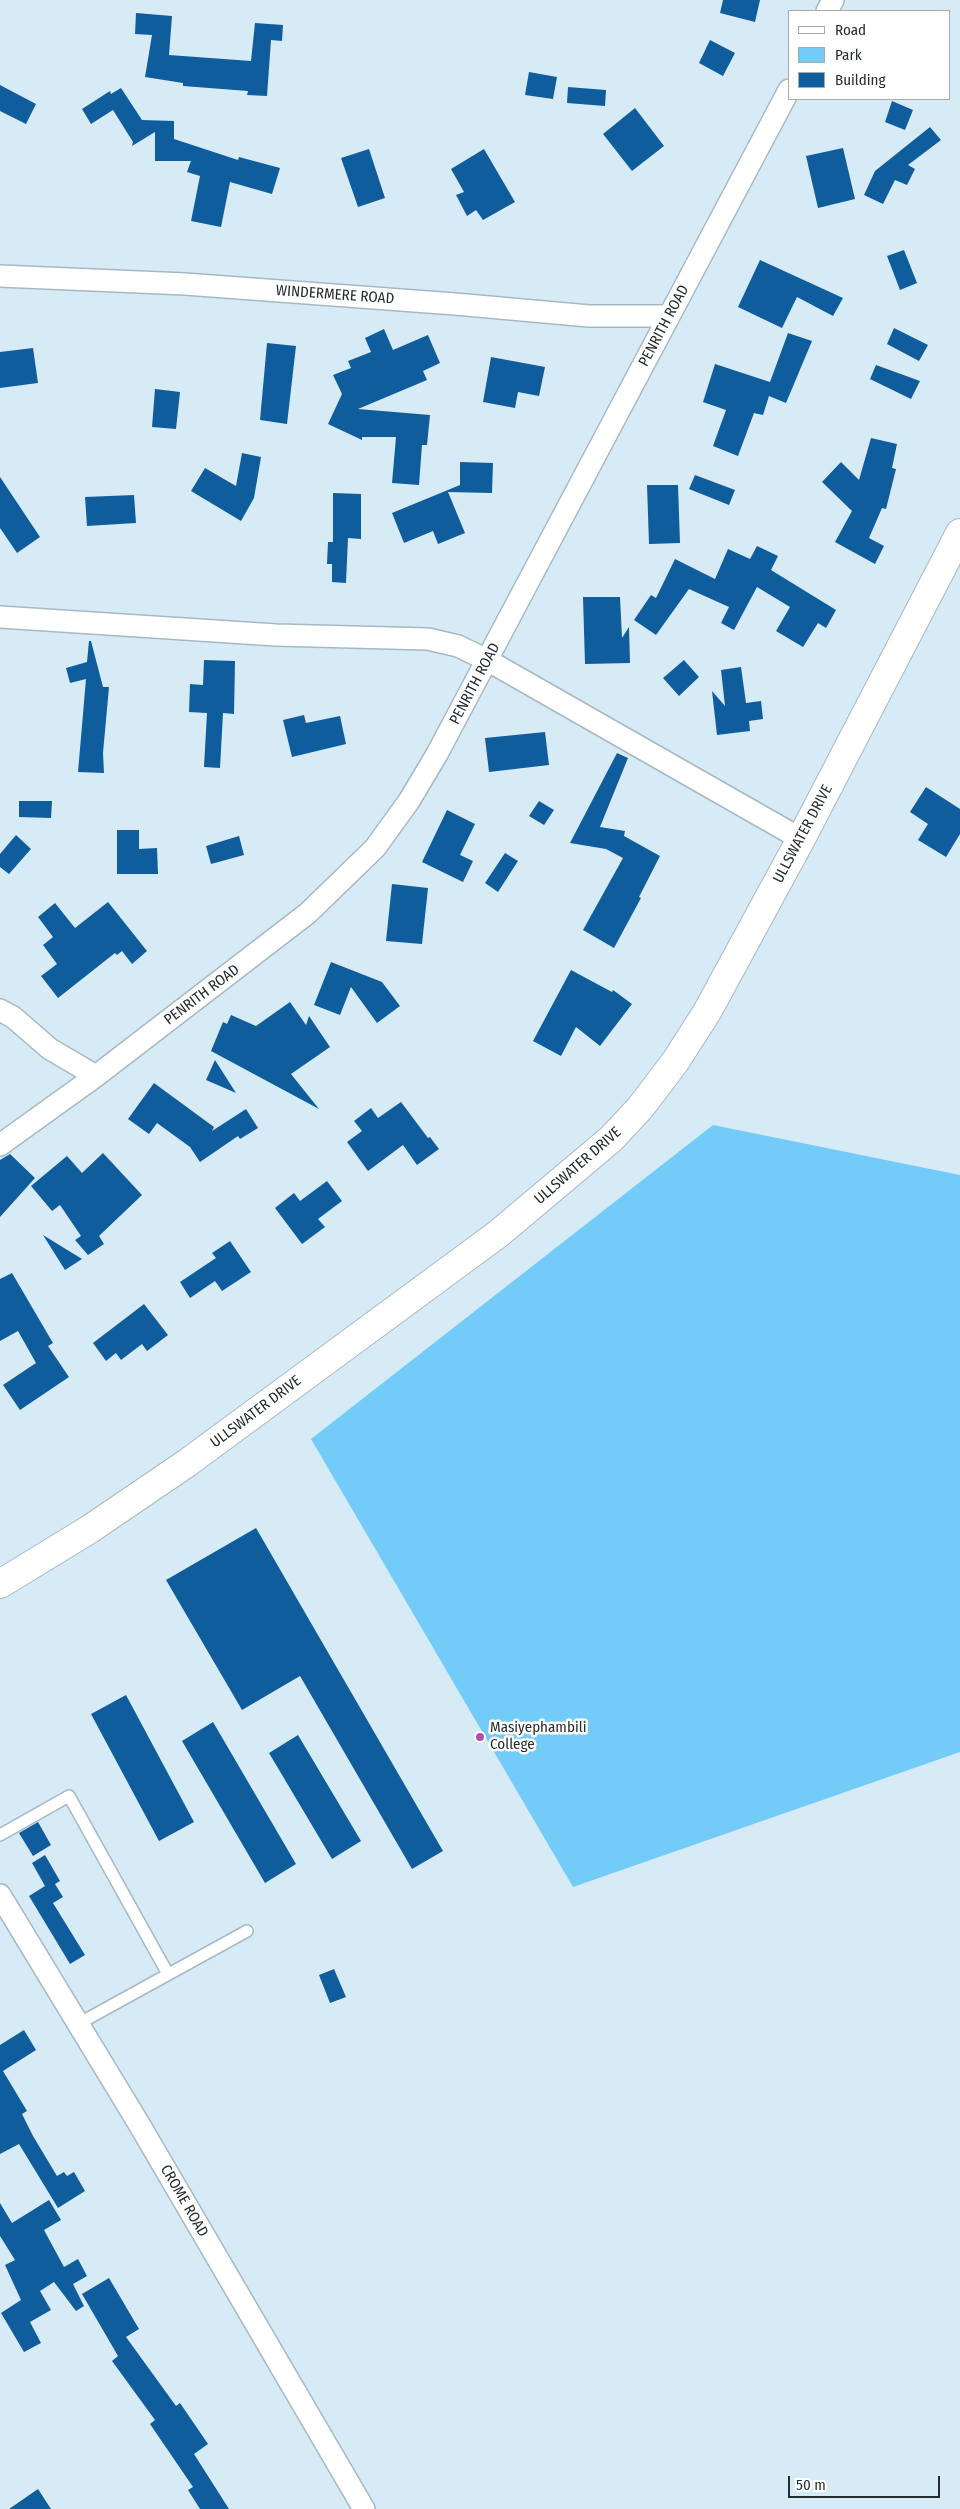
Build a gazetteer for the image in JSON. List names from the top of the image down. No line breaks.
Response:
{"streets":{"street":["WINDERMERE ROAD","PENRITH ROAD","ULLSWATER DRIVE","CROME ROAD"]},"crossings":[["WINDERMERE ROAD","PENRITH ROAD"]],"places":["Masiyephambili College"],"legend":["Road","Park","Building"],"scale_bar":"50 m"}
